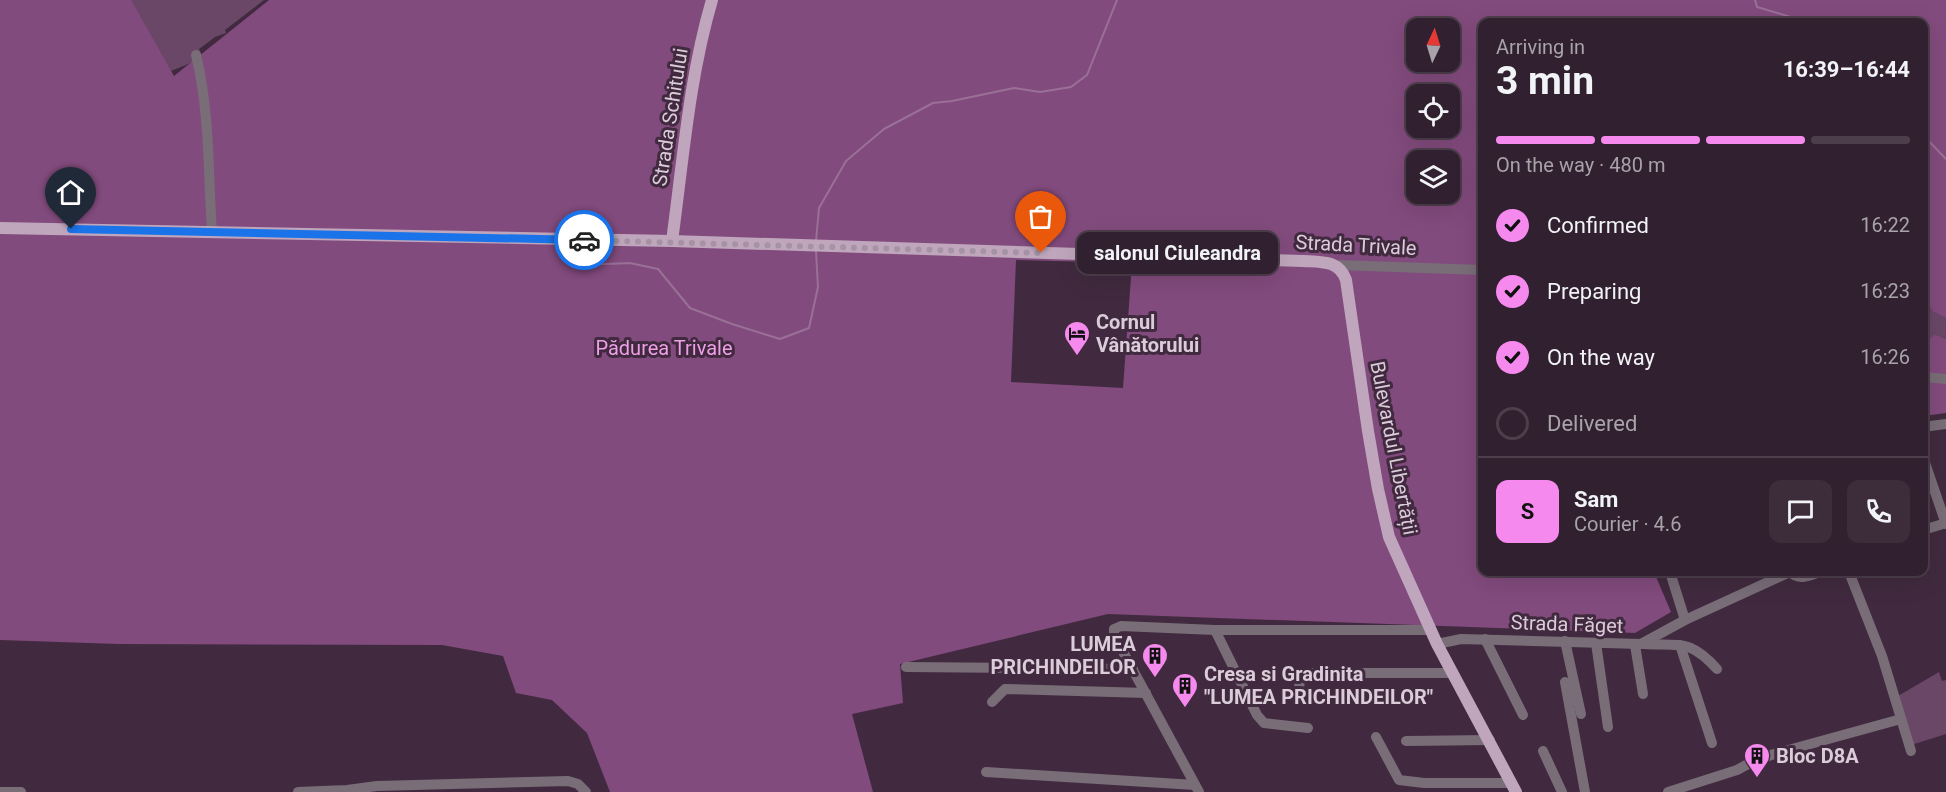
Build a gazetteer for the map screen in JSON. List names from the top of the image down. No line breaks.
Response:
{"streets":{"main road":["Strada Schitului","Strada Trivale","Bulevardul Libertății"],"street":["Strada Făget"]},"crossings":[["Strada Schitului","Strada Trivale"],["Strada Trivale","Bulevardul Libertății"],["Bulevardul Libertății","Strada Făget"]],"parks":["Pădurea Trivale"],"places":{"other":["salonul Ciuleandra"],"hotel":["Cornul Vânătorului"],"building":["LUMEA PRICHINDEILOR","Cresa si Gradinita \"LUMEA PRICHINDEILOR\"","Bloc D8A"]},"north":"top","page":{"heading":["3 min","Arriving in","16:39–16:44"],"panel":["Sam","Courier · 4.6"],"bar":"On the way · 480 m","list":[["Confirmed","16:22"],["Preparing","16:23"],["On the way","16:26"],"Delivered"],"bubble":"salonul Ciuleandra","round":"S"}}
